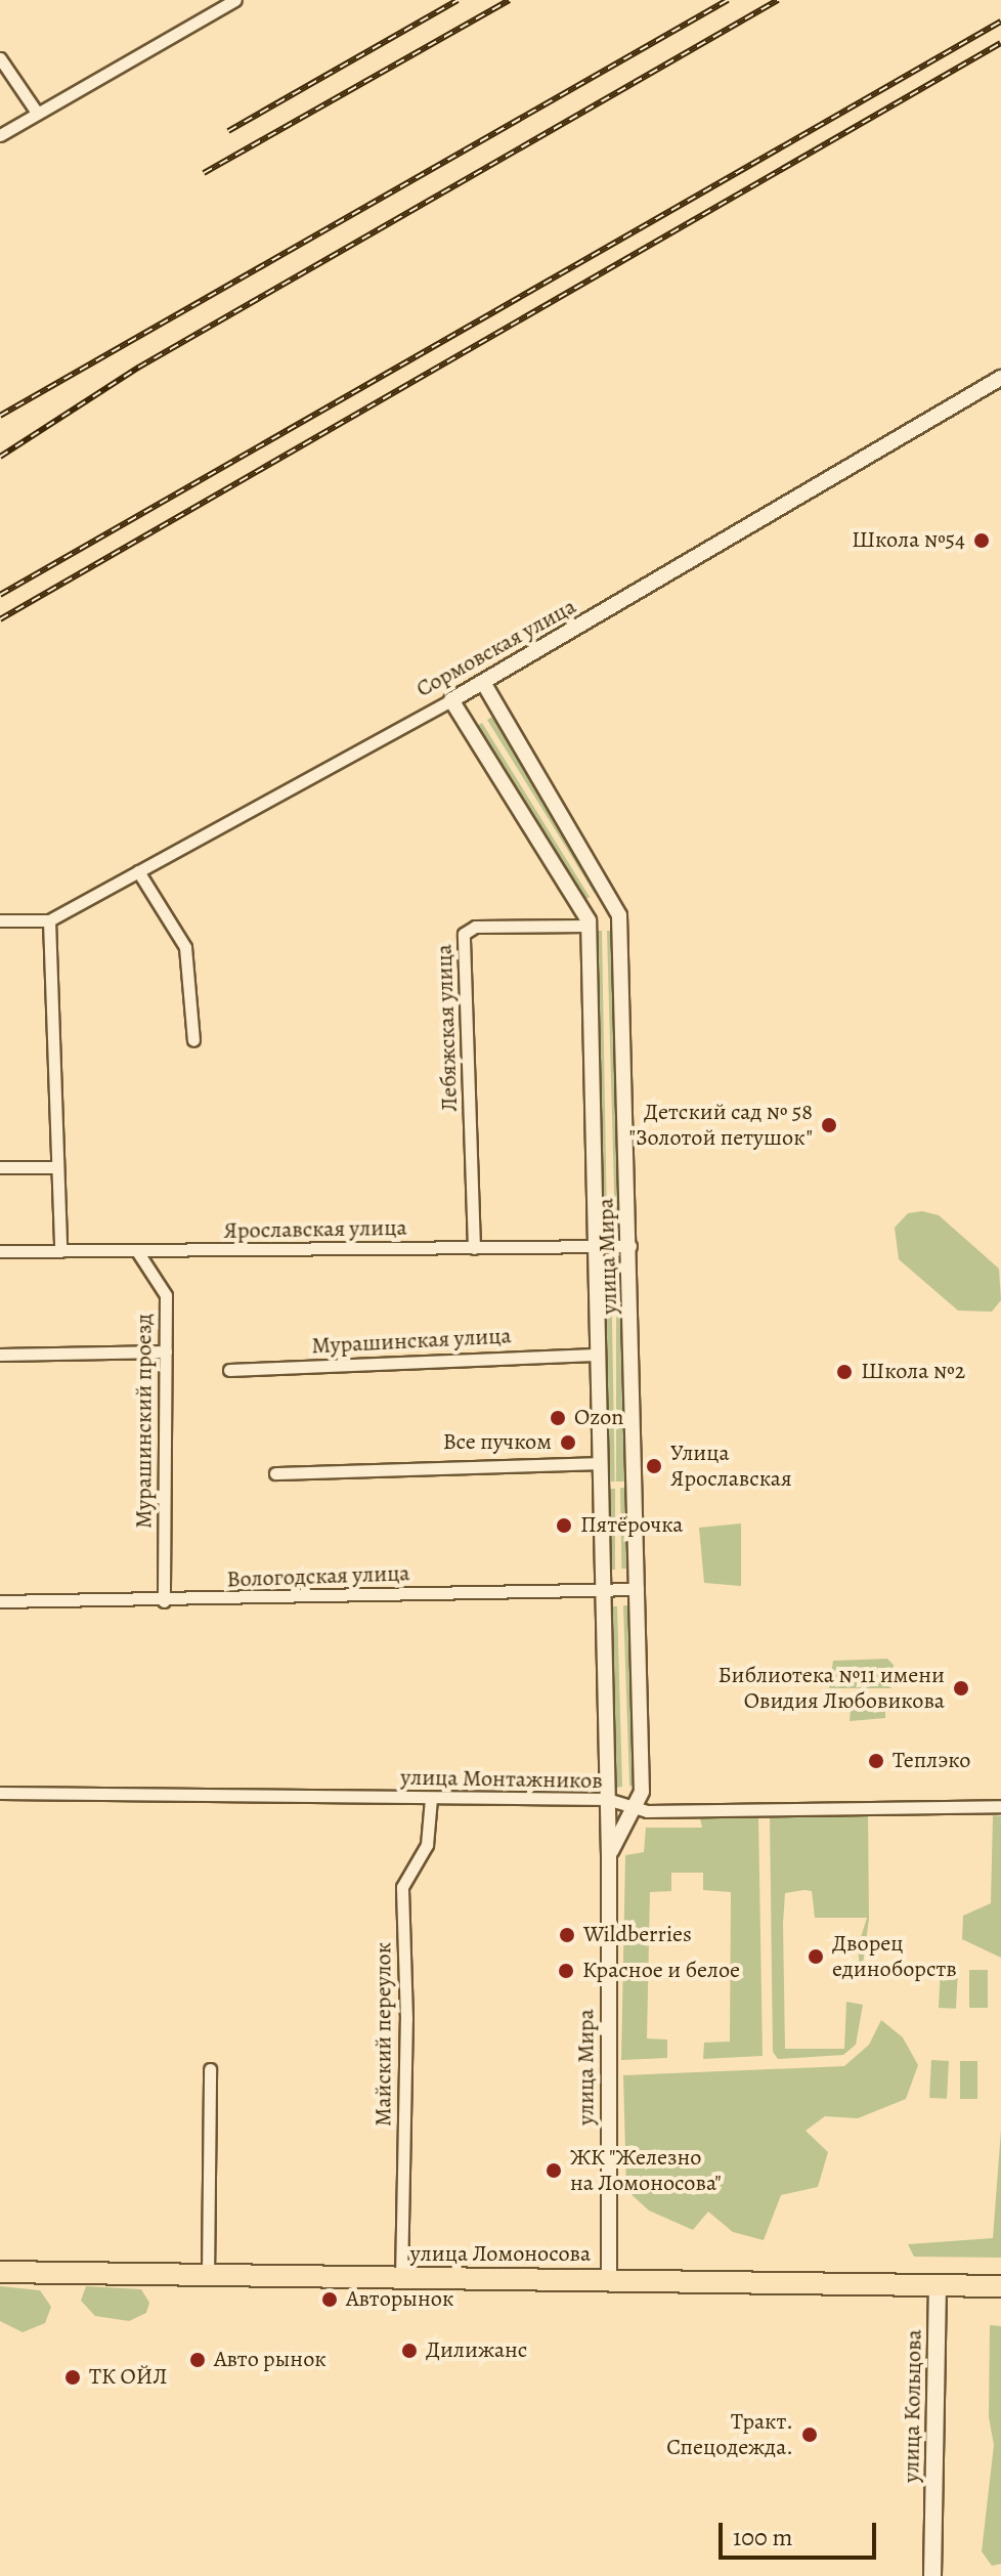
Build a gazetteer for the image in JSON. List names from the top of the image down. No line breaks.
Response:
{"streets":{"highway":["улица Ломоносова"],"main road":["улица Кольцова"],"street":["Сормовская улица","Лебяжская улица","Ярославская улица","улица Мира","Мурашинская улица","Мурашинский проезд","Вологодская улица","улица Монтажников","Майский переулок"]},"crossings":[["Сормовская улица","улица Мира"],["Лебяжская улица","Ярославская улица"],["Лебяжская улица","улица Мира"],["Ярославская улица","улица Мира"],["Ярославская улица","Мурашинский проезд"],["улица Мира","Мурашинская улица"],["улица Мира","Вологодская улица"],["улица Мира","улица Монтажников"],["улица Мира","улица Ломоносова"],["Мурашинский проезд","Вологодская улица"],["улица Монтажников","Майский переулок"],["Майский переулок","улица Ломоносова"],["улица Ломоносова","улица Кольцова"]],"places":["Школа №54","Детский сад № 58 \"Золотой петушок\"","Школа №2","Ozon","Все пучком","Улица Ярославская","Пятёрочка","Библиотека №11 имени Овидия Любовикова","Теплэко","Wildberries","Дворец единоборств","Красное и белое","ЖК \"Железно на Ломоносова\"","Авторынок","Дилижанс","Авто рынок","ТК ОЙЛ","Тракт. Спецодежда."],"scale_bar":"100 m"}
